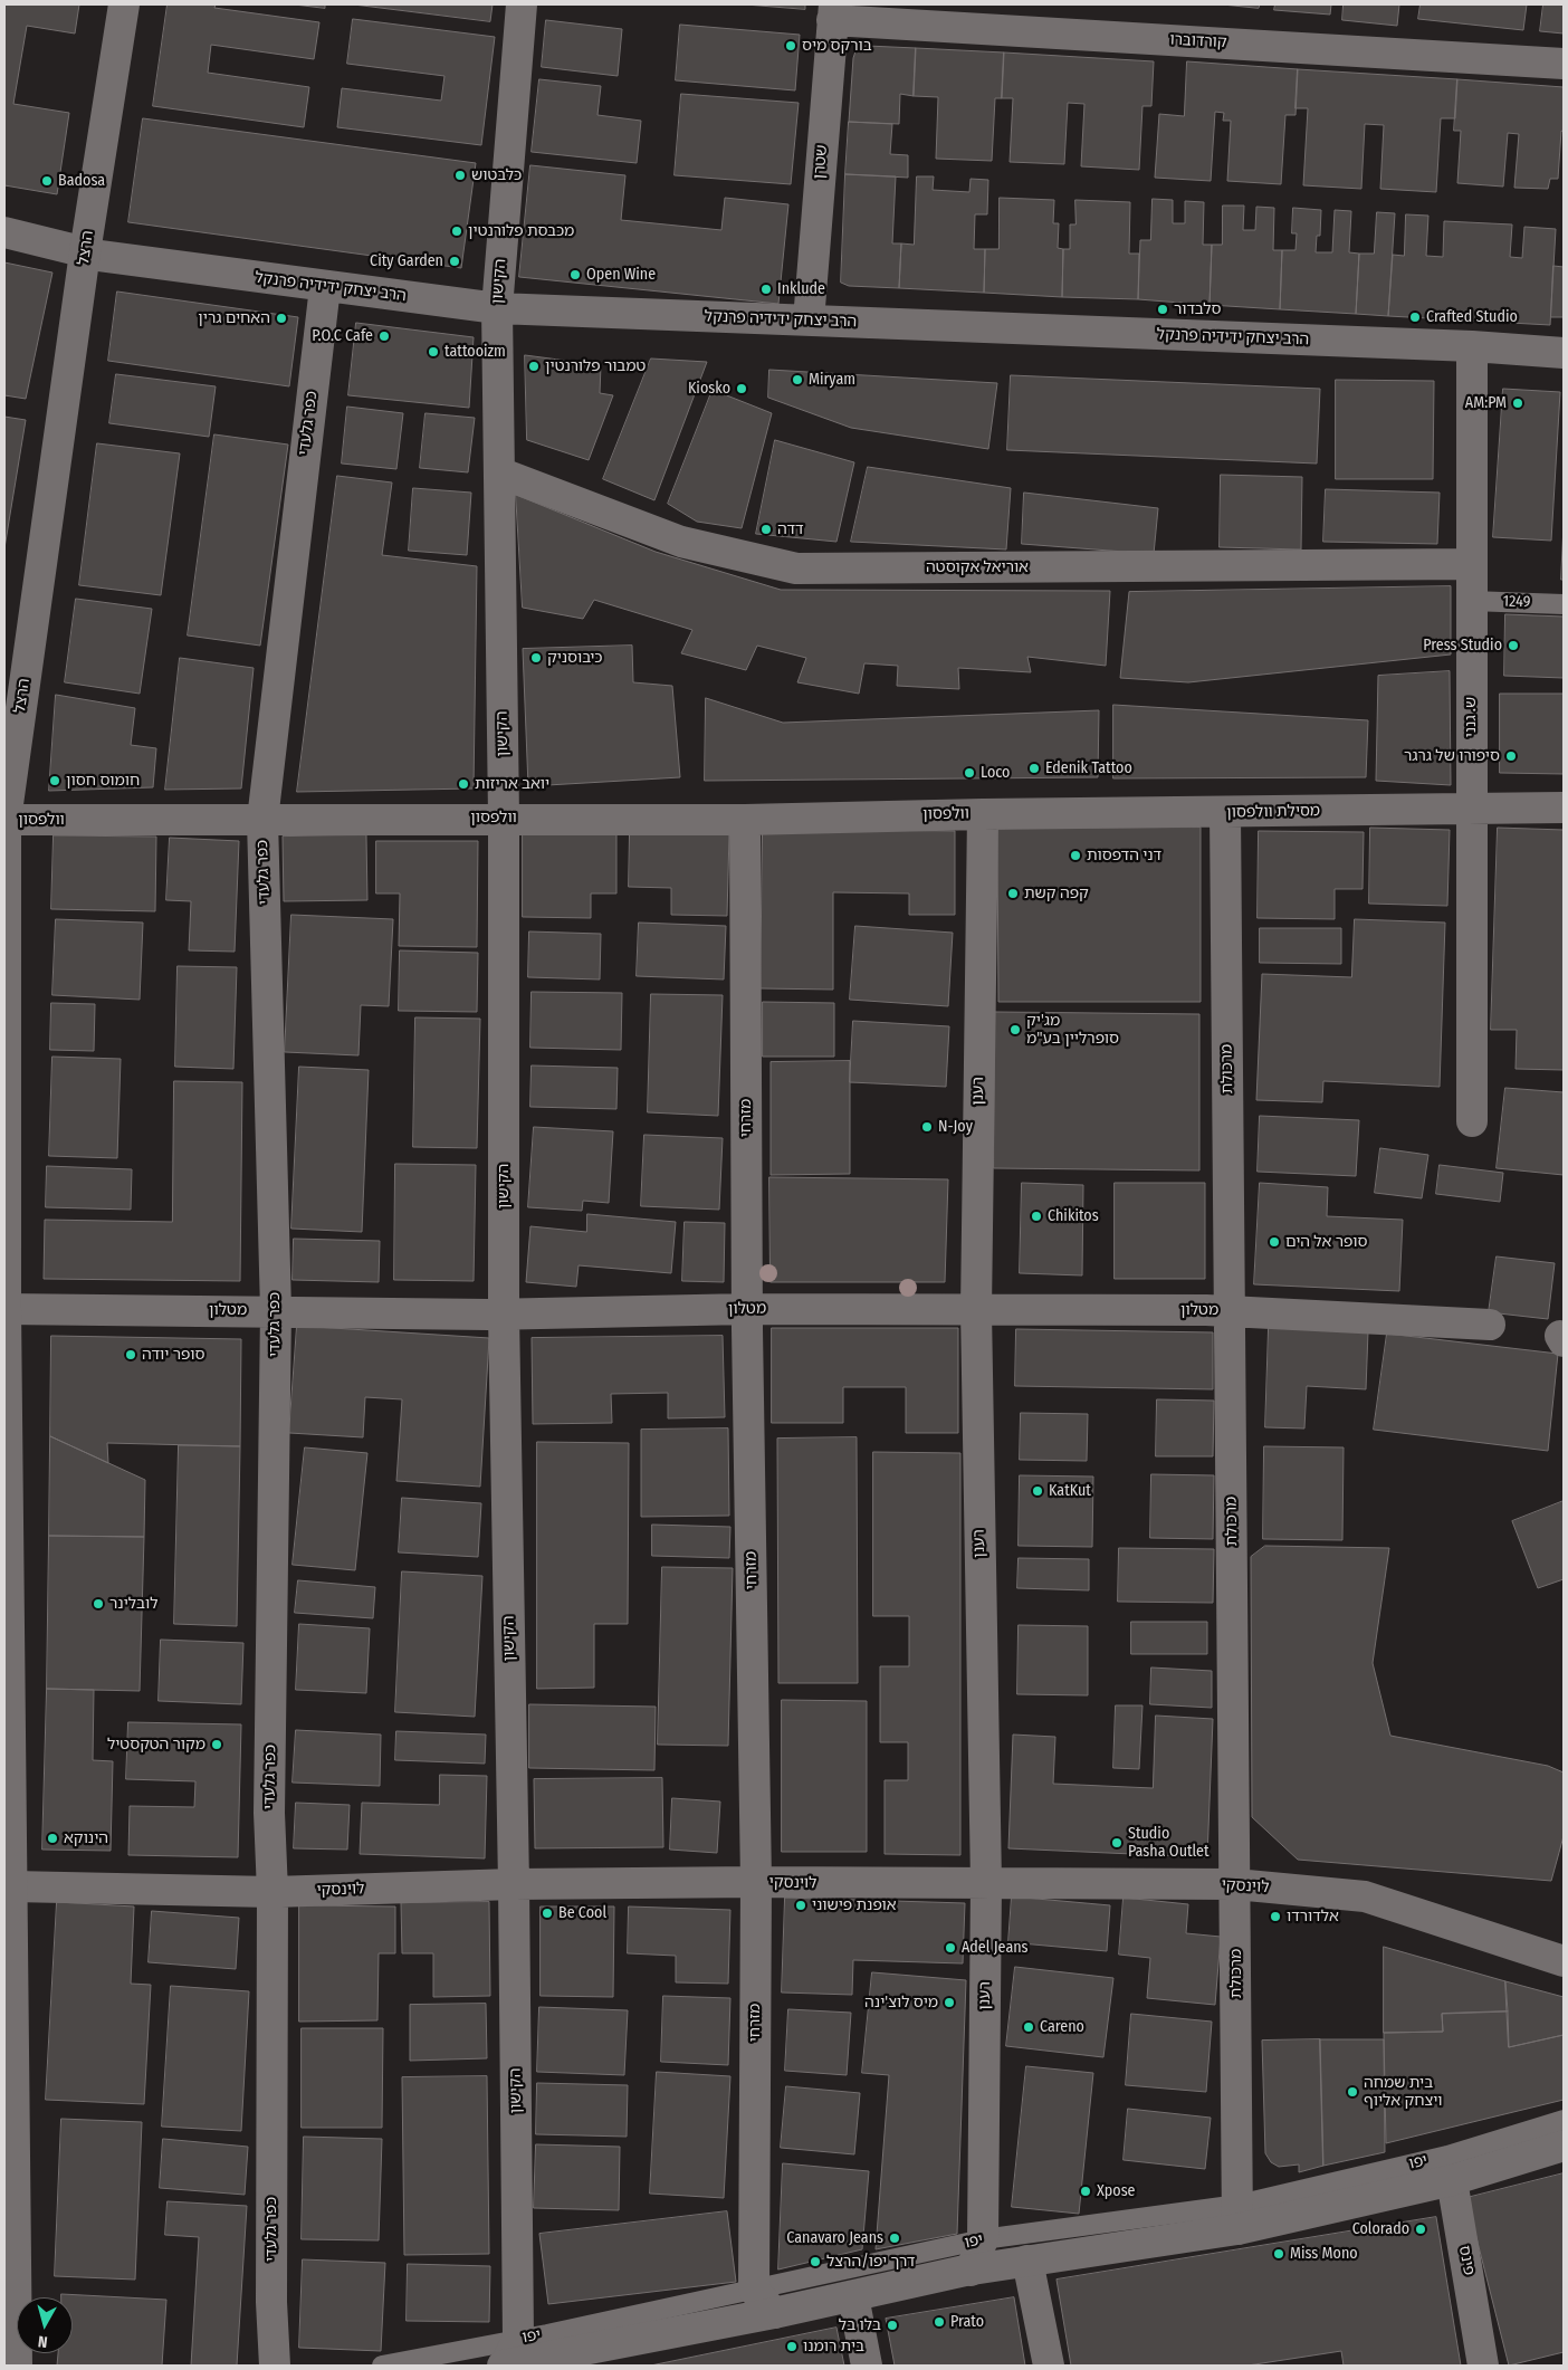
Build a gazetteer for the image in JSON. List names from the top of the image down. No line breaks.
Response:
{"streets":{"street":["קורדוברו","שטרן","הרצל","הקישון","הרב יצחק ידידיה פרנקל","כפר גלעדי","אוריאל אקוסטה","ש. גנני","מסילת וולפסון","וולפסון","מרכולת","רענן","מזרחי","מטלון","לוינסקי","יפו","פינס"],"lane":["1249"]},"crossings":[["קורדוברו","שטרן"],["שטרן","הרב יצחק ידידיה פרנקל"],["הרצל","הרב יצחק ידידיה פרנקל"],["הרצל","וולפסון"],["הרצל","מטלון"],["הרצל","לוינסקי"],["הקישון","הרב יצחק ידידיה פרנקל"],["הקישון","אוריאל אקוסטה"],["הקישון","וולפסון"],["הקישון","מטלון"],["הקישון","לוינסקי"],["הקישון","יפו"],["הרב יצחק ידידיה פרנקל","כפר גלעדי"],["הרב יצחק ידידיה פרנקל","ש. גנני"],["כפר גלעדי","וולפסון"],["כפר גלעדי","מטלון"],["כפר גלעדי","לוינסקי"],["אוריאל אקוסטה","ש. גנני"],["1249","ש. גנני"],["ש. גנני","מסילת וולפסון"],["מסילת וולפסון","וולפסון"],["מסילת וולפסון","מרכולת"],["מסילת וולפסון","רענן"],["וולפסון","רענן"],["וולפסון","מזרחי"],["מרכולת","מטלון"],["מרכולת","לוינסקי"],["מרכולת","יפו"],["רענן","מטלון"],["רענן","לוינסקי"],["רענן","יפו"],["מזרחי","מטלון"],["מזרחי","לוינסקי"],["מזרחי","יפו"],["יפו","פינס"]],"places":["בורקס מיס","כלבטוש","Badosa","מכבסת פלורנטין","City Garden","Open Wine","Inklude","סלבדור","Crafted Studio","האחים גרין","P.O.C Cafe","tattooizm","טמבור פלורנטין","Miryam","Kiosko","AM:PM","דדה","Press Studio","כיבוסניק","סיפורו של גרגר","Edenik Tattoo","Loco","חומוס חסון","יואב אריזות","דני הדפסות","קפה קשת","מג'יק סופרליין בע\"מ","N-Joy","Chikitos","סופר אל הים","סופר יודה","KatKut","לובלינר","מקור הטקסטיל","הינוקא","Studio Pasha Outlet","אופנת פישוני","Be Cool","אלדורדו","Adel Jeans","מיס לוצ'ינה","Careno","בית שמחה ויצחק אליוף","Xpose","Colorado","Canavaro Jeans","Miss Mono","דרך יפו/הרצל","Prato","בלו בל","בית רומנו"],"north":"bottom"}
